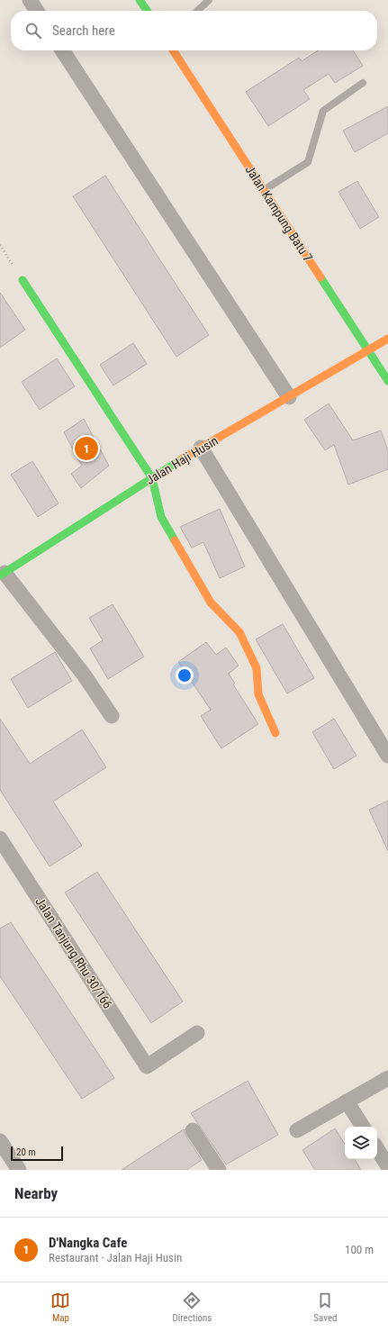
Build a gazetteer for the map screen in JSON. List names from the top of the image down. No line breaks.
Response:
{"streets":{"street":["Jalan Kampung Batu 7","Jalan Haji Husin","Jalan Tanjung Rhu 30/166"]},"crossings":[["Jalan Kampung Batu 7","Jalan Haji Husin"]],"scale_bar":"20 m","page":{"search":"Search here","pins":"1","scale":"20 m","heading":"Nearby","list":[{"mark":"1","name":"D'Nangka Cafe","note":"Restaurant · Jalan Haji Husin","value":"100 m"}],"nav":["Map","Directions","Saved"]}}
